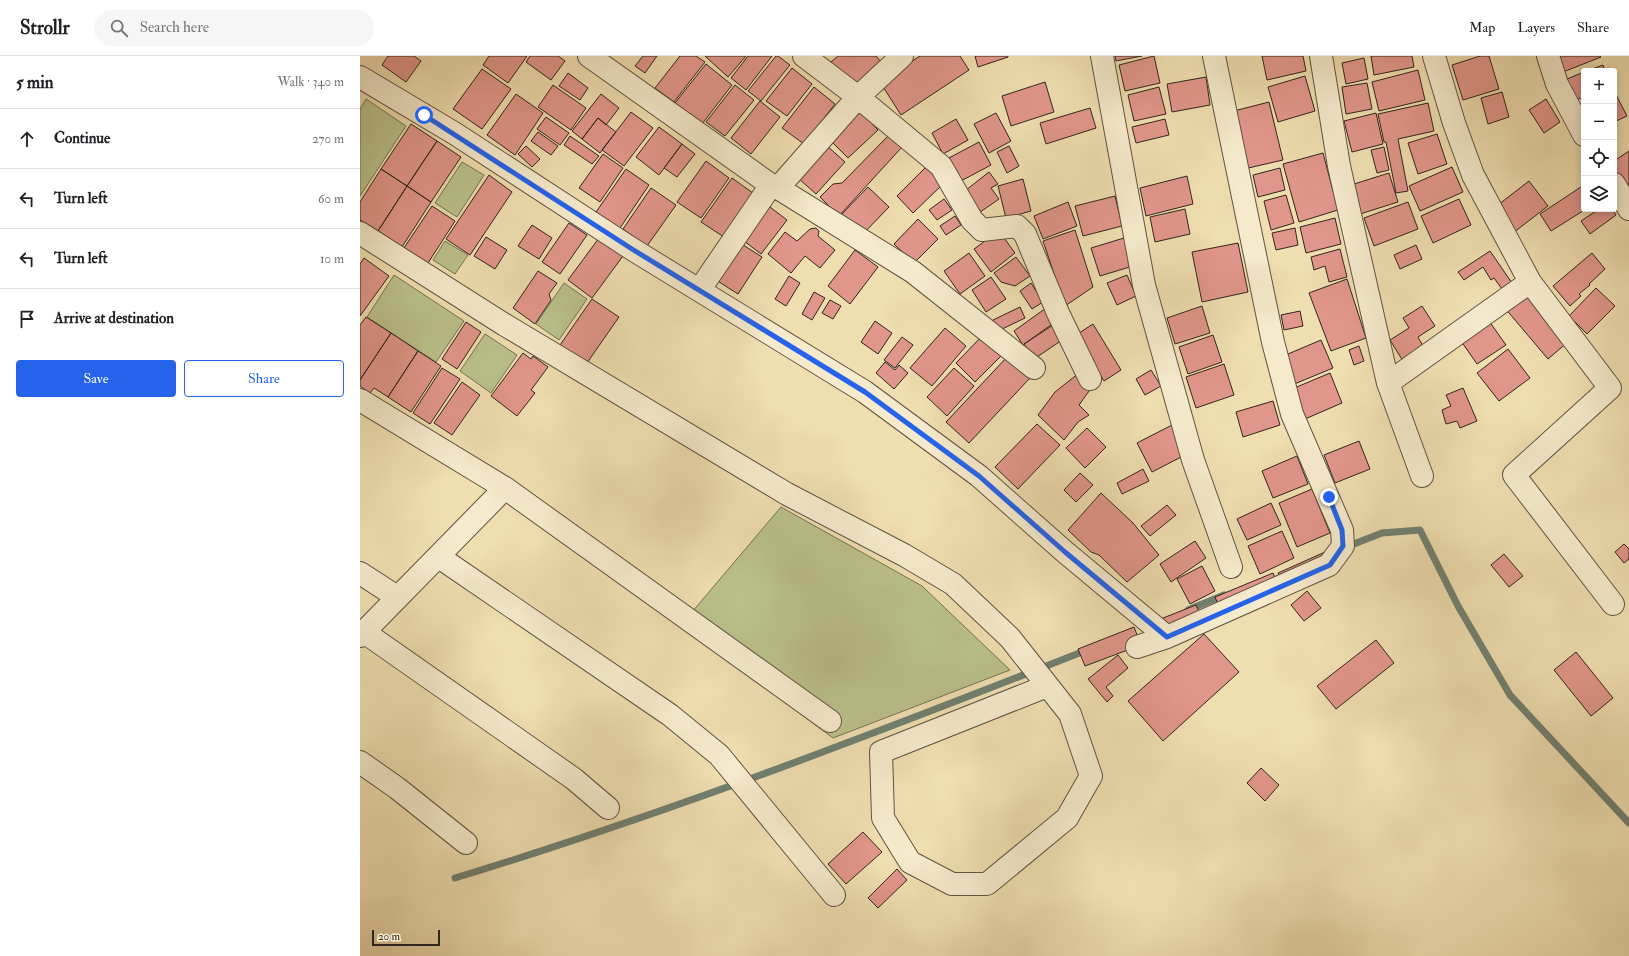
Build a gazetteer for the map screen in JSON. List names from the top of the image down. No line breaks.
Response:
{"scale_bar":"20 m","page":{"header":"Strollr","search":"Search here","nav":["Map","Layers","Share"],"heading":["5 min","Walk · 340 m"],"map_buttons":["+","−"],"list":[["Continue","270 m"],["Turn left","60 m"],["Turn left","10 m"],"Arrive at destination"],"buttons":["Save","Share"],"scale":"20 m"}}
